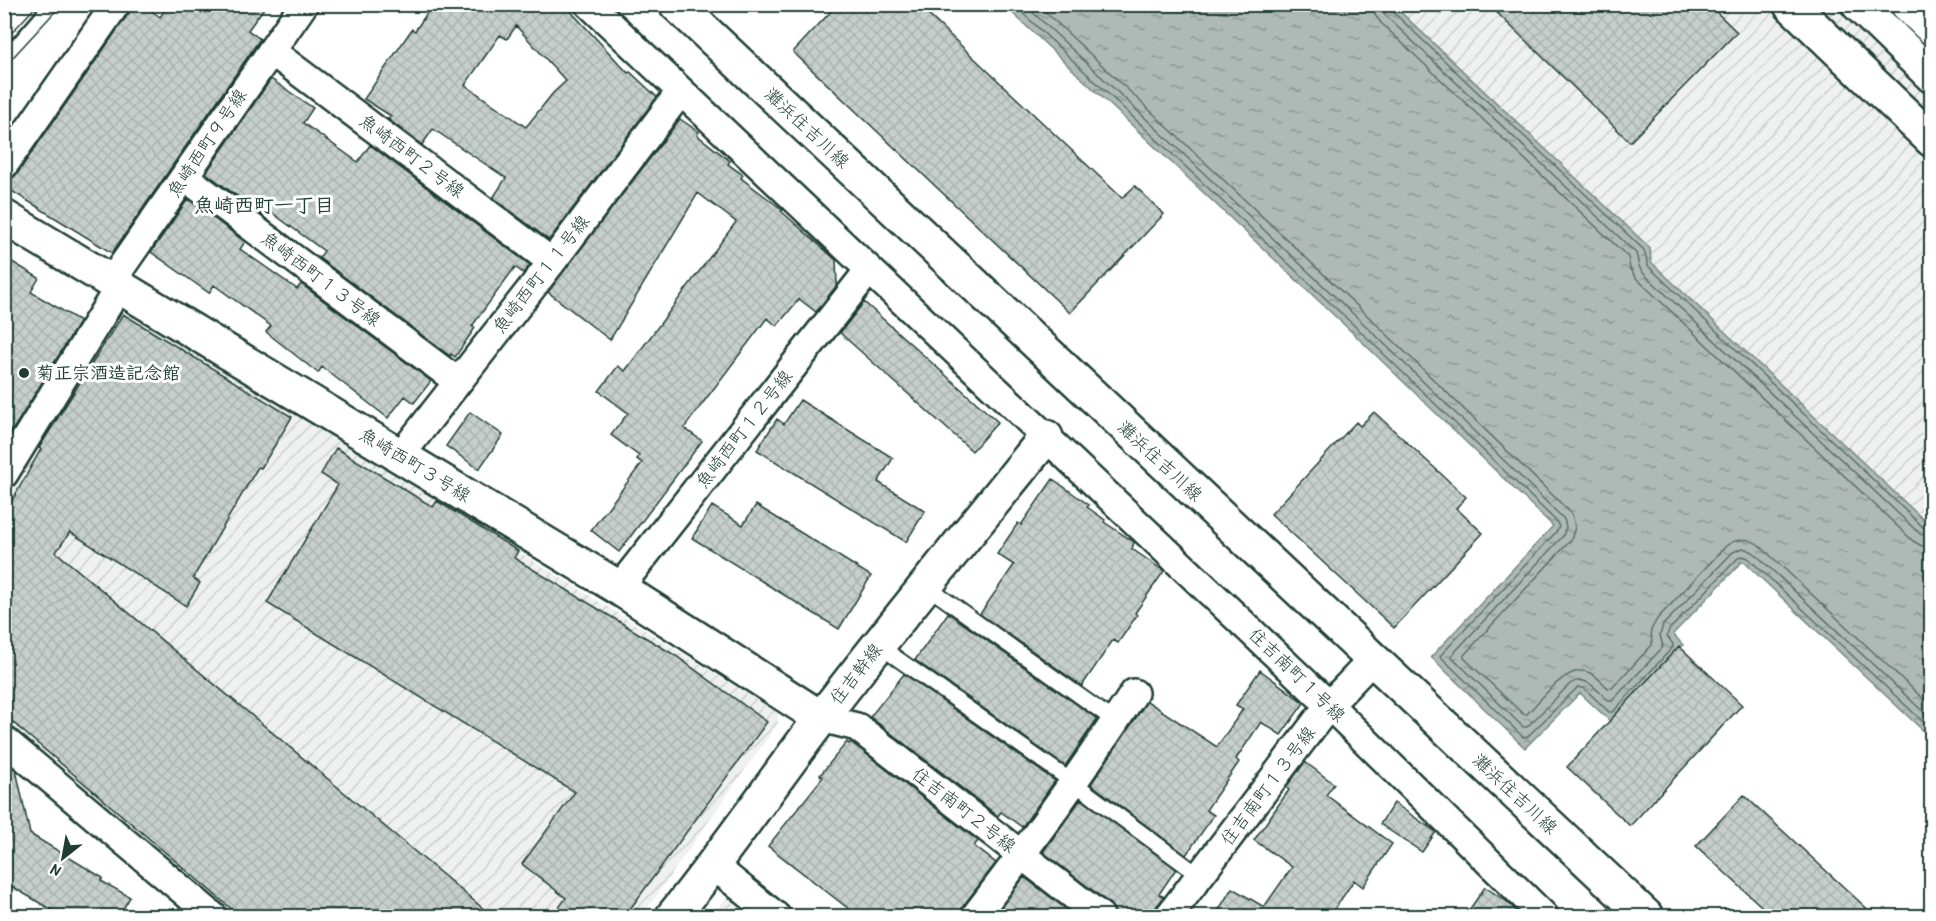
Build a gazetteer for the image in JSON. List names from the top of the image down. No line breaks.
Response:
{"streets":{"main road":["灘浜住吉川線","魚崎西町３号線","住吉幹線"],"street":["魚崎西町９号線","魚崎西町２号線","魚崎西町１１号線","魚崎西町１３号線","魚崎西町１２号線","住吉南町１号線","住吉南町１３号線","住吉南町２号線"]},"crossings":[["灘浜住吉川線","住吉南町１３号線"],["魚崎西町９号線","魚崎西町２号線"],["魚崎西町９号線","魚崎西町１３号線"],["魚崎西町９号線","魚崎西町３号線"],["魚崎西町２号線","魚崎西町１１号線"],["魚崎西町１１号線","魚崎西町１３号線"],["魚崎西町１１号線","魚崎西町３号線"],["魚崎西町１１号線","住吉南町１号線"],["魚崎西町１２号線","魚崎西町３号線"],["魚崎西町１２号線","住吉南町１号線"],["魚崎西町３号線","住吉幹線"],["魚崎西町３号線","住吉南町２号線"],["住吉幹線","住吉南町１号線"],["住吉幹線","住吉南町２号線"],["住吉南町１号線","住吉南町１３号線"]],"districts":["魚崎西町一丁目"],"places":["菊正宗酒造記念館"],"north":"bottom left"}
